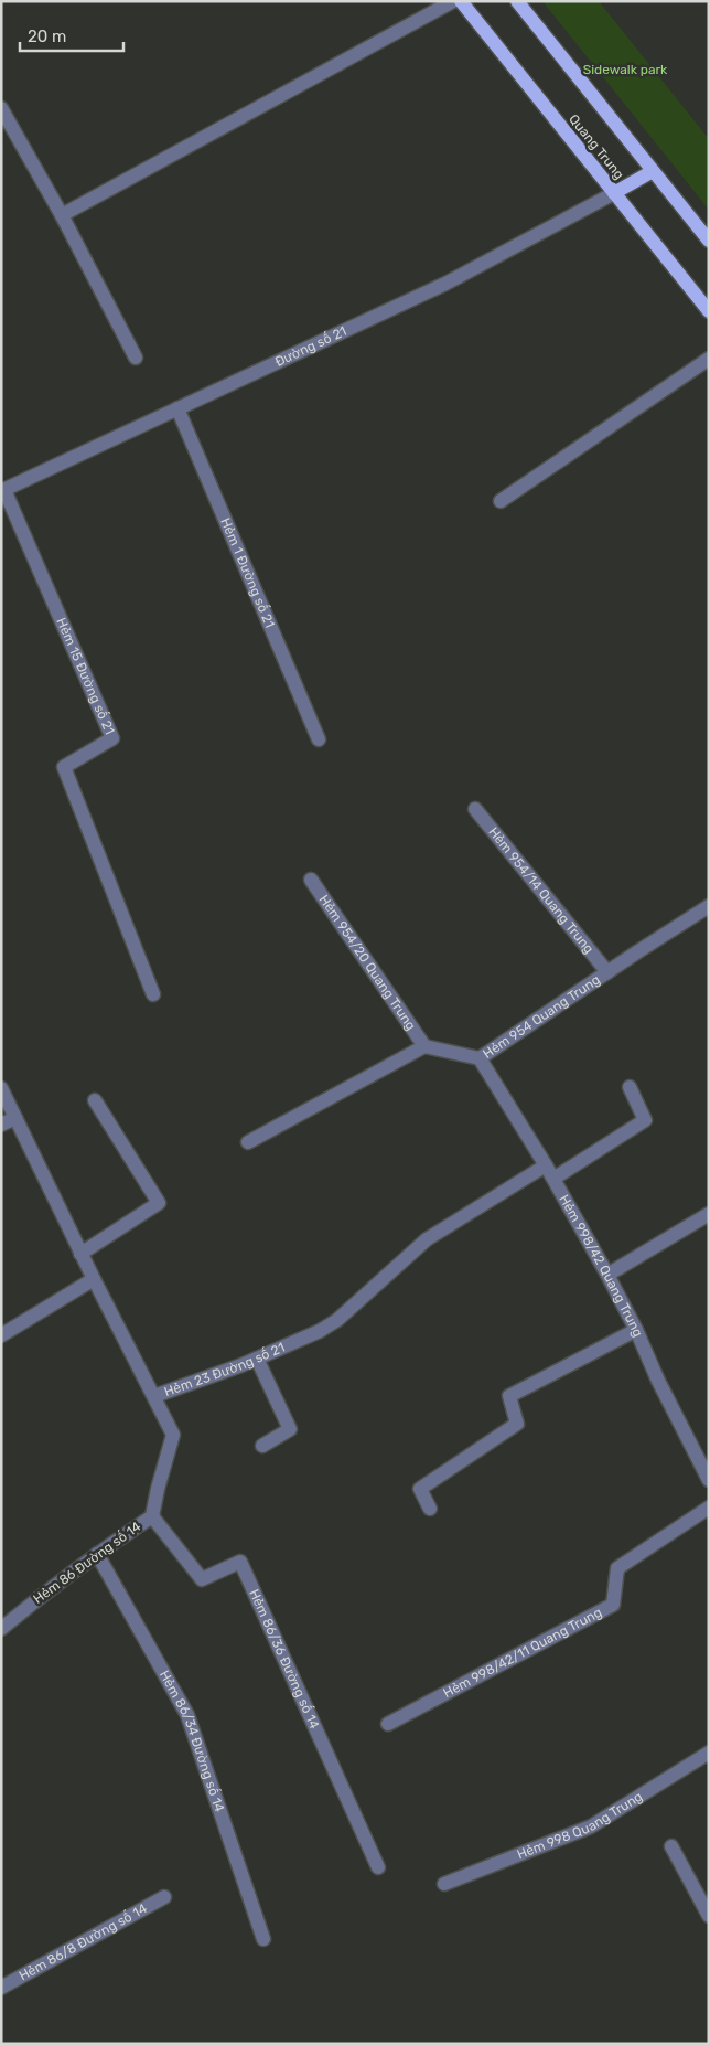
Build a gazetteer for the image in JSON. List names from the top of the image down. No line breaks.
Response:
{"streets":{"main road":["Quang Trung"],"street":["Đường số 21","Hẻm 1 Đường số 21","Hẻm 15 Đường số 21","Hẻm 954/14 Quang Trung","Hẻm 954/20 Quang Trung","Hẻm 954 Quang Trung","Hẻm 998/42 Quang Trung","Hẻm 23 Đường số 21","Hẻm 86 Đường số 14","Hẻm 998/42/11 Quang Trung","Hẻm 86/36 Đường số 14","Hẻm 86/34 Đường số 14","Hẻm 998 Quang Trung","Hẻm 86/8 Đường số 14"]},"crossings":[["Quang Trung","Đường số 21"],["Đường số 21","Hẻm 1 Đường số 21"],["Đường số 21","Hẻm 15 Đường số 21"],["Hẻm 954/14 Quang Trung","Hẻm 954 Quang Trung"],["Hẻm 954/20 Quang Trung","Hẻm 954 Quang Trung"],["Hẻm 954 Quang Trung","Hẻm 998/42 Quang Trung"],["Hẻm 998/42 Quang Trung","Hẻm 23 Đường số 21"],["Hẻm 23 Đường số 21","Hẻm 86 Đường số 14"],["Hẻm 86 Đường số 14","Hẻm 86/36 Đường số 14"],["Hẻm 86 Đường số 14","Hẻm 86/34 Đường số 14"]],"parks":["Sidewalk park"],"scale_bar":"20 m"}
